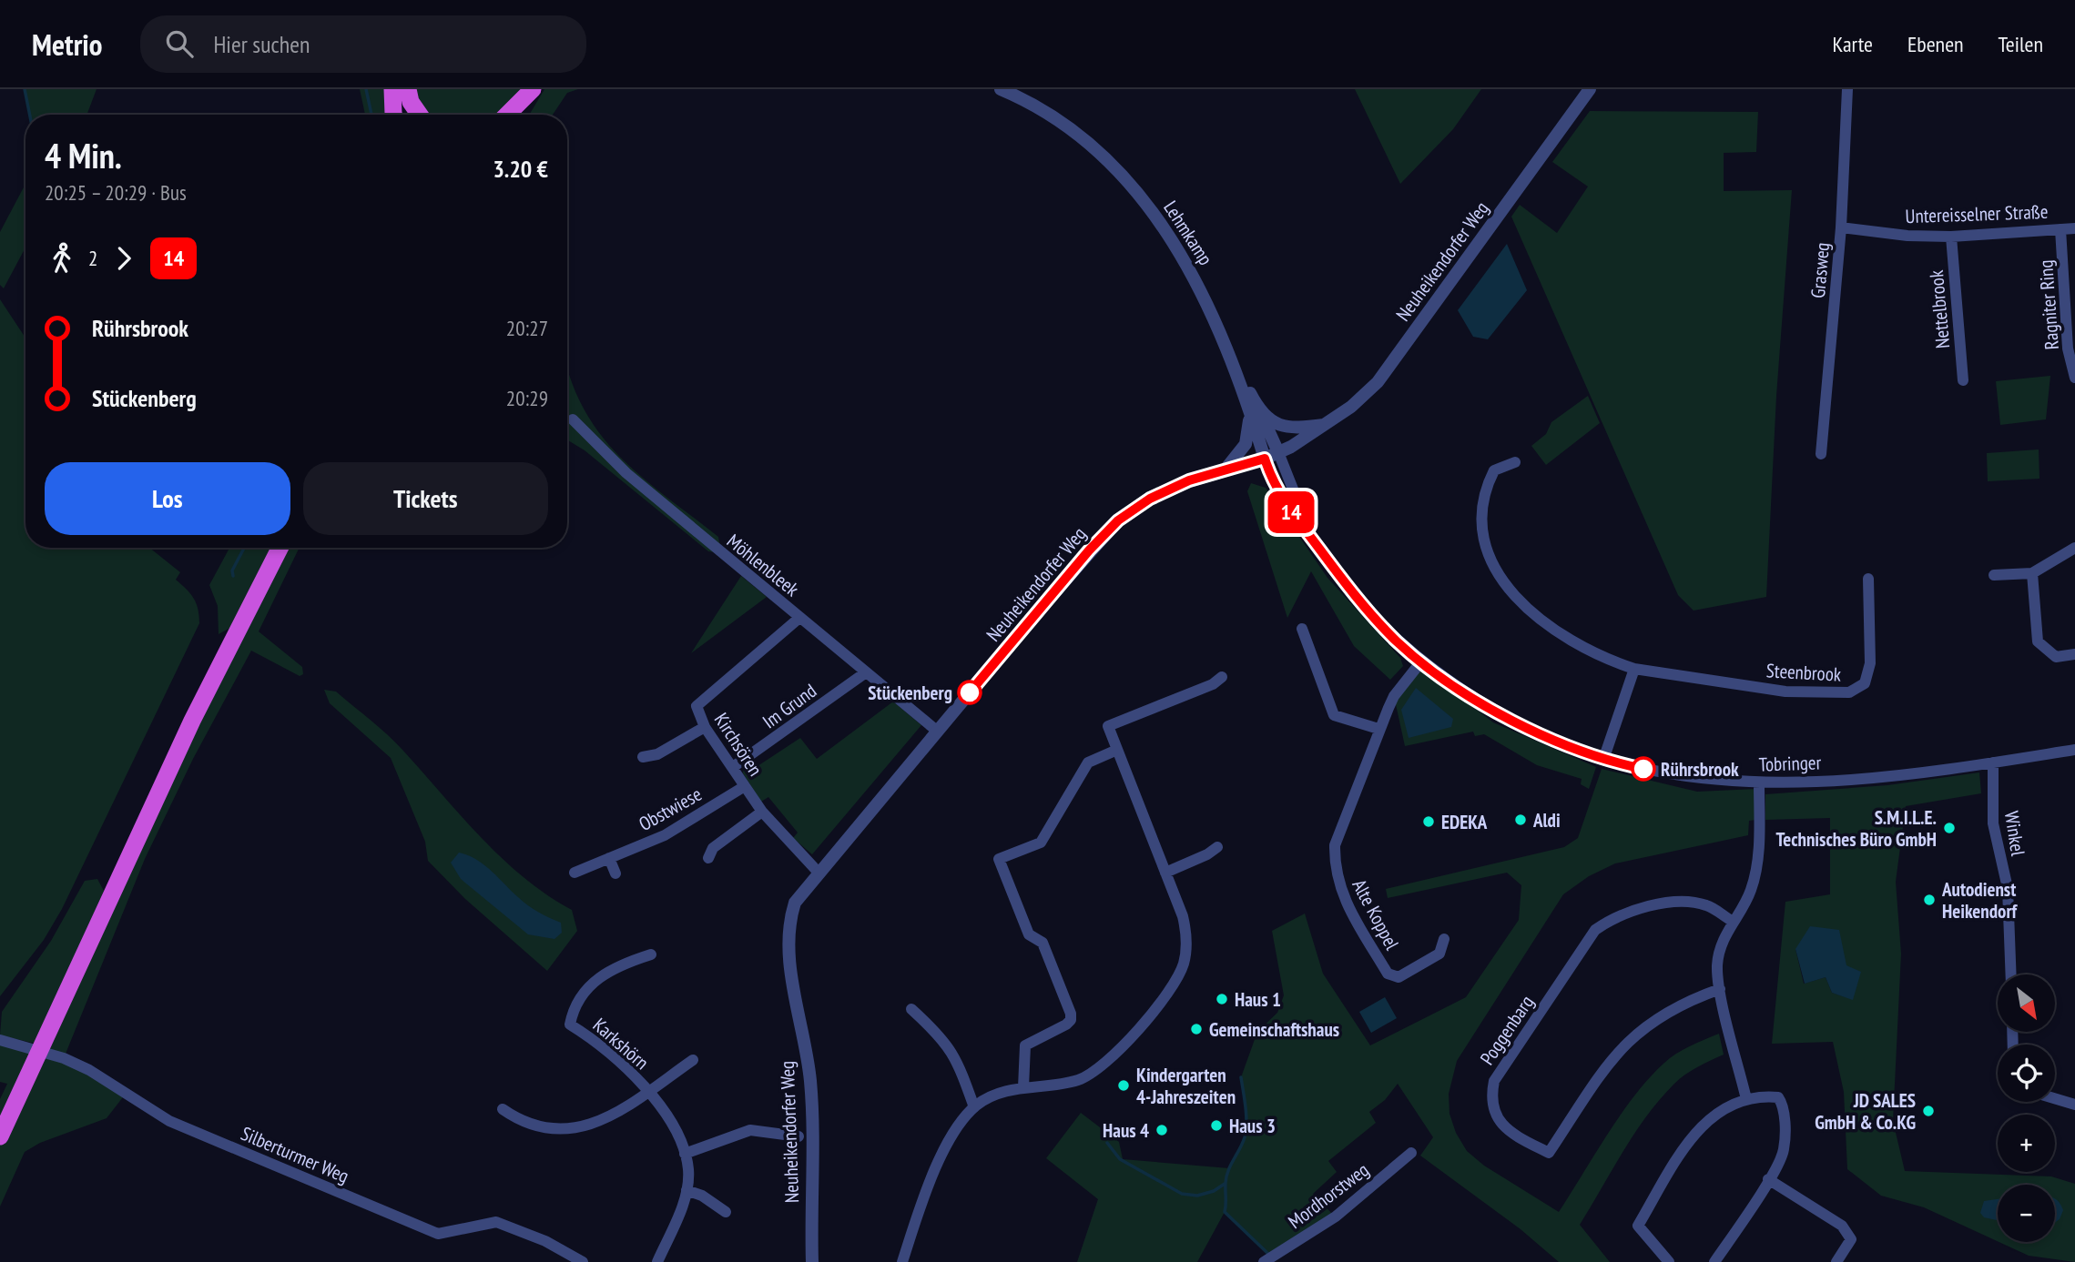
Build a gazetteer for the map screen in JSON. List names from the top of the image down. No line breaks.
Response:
{"streets":{"street":["Untereisselner Straße","Lehmkamp","Neuheikendorfer Weg","Grasweg","Ragniter Ring","Nettelbrook","Möhlenbleek","Steenbrook","Im Grund","Kirchsören","Tobringer","Obstwiese","Winkel","Alte Koppel","Poggenbarg","Karkshörn","Silberturmer Weg","Mordhorstweg"]},"crossings":[["Untereisselner Straße","Grasweg"],["Untereisselner Straße","Ragniter Ring"],["Untereisselner Straße","Nettelbrook"],["Neuheikendorfer Weg","Möhlenbleek"],["Neuheikendorfer Weg","Kirchsören"],["Neuheikendorfer Weg","Tobringer"],["Möhlenbleek","Im Grund"],["Möhlenbleek","Kirchsören"],["Im Grund","Kirchsören"],["Kirchsören","Obstwiese"],["Tobringer","Winkel"],["Tobringer","Alte Koppel"]],"places":["Stückenberg","Rührsbrook","Aldi","EDEKA","S.M.I.L.E. Technisches Büro GmbH","Autodienst Heikendorf","Haus 1","Gemeinschaftshaus","Kindergarten 4-Jahreszeiten","JD SALES GmbH & Co.KG","Haus 3","Haus 4"],"lines":["bus line 14"],"north":"bottom right","page":{"header":"Metrio","search":"Hier suchen","nav":["Karte","Ebenen","Teilen"],"on_map":"14","heading":["4 Min.","20:25 – 20:29 · Bus","3.20 €"],"legs":["2","14"],"list":[{"name":"Rührsbrook","value":"20:27"},{"name":"Stückenberg","value":"20:29"}],"buttons":["Los","Tickets"],"map_buttons":["+","−"]}}
